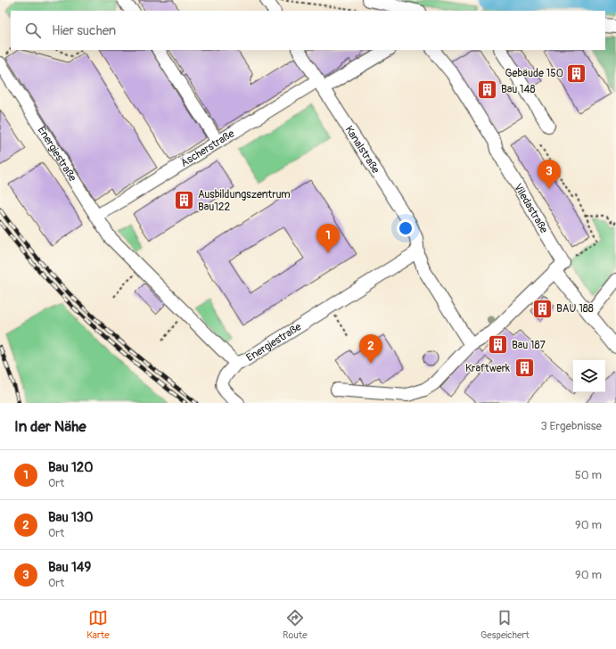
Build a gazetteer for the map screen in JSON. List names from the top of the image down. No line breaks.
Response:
{"streets":{"lane":["Äscherstraße","Kanalstraße","Energiestraße","Viledastraße"]},"crossings":[["Äscherstraße","Kanalstraße"],["Äscherstraße","Energiestraße"],["Kanalstraße","Energiestraße"]],"places":{"building":["Gebäude 150","Bau 148","Ausbildungszentrum Bau122","BAU 188","Bau 187","Kraftwerk"]},"page":{"search":"Hier suchen","pins":["3","1","2"],"heading":["In der Nähe","3 Ergebnisse"],"list":[{"mark":"1","name":"Bau 120","note":"Ort","value":"50 m"},{"mark":"2","name":"Bau 130","note":"Ort","value":"90 m"},{"mark":"3","name":"Bau 149","note":"Ort","value":"90 m"}],"nav":["Karte","Route","Gespeichert"]}}
